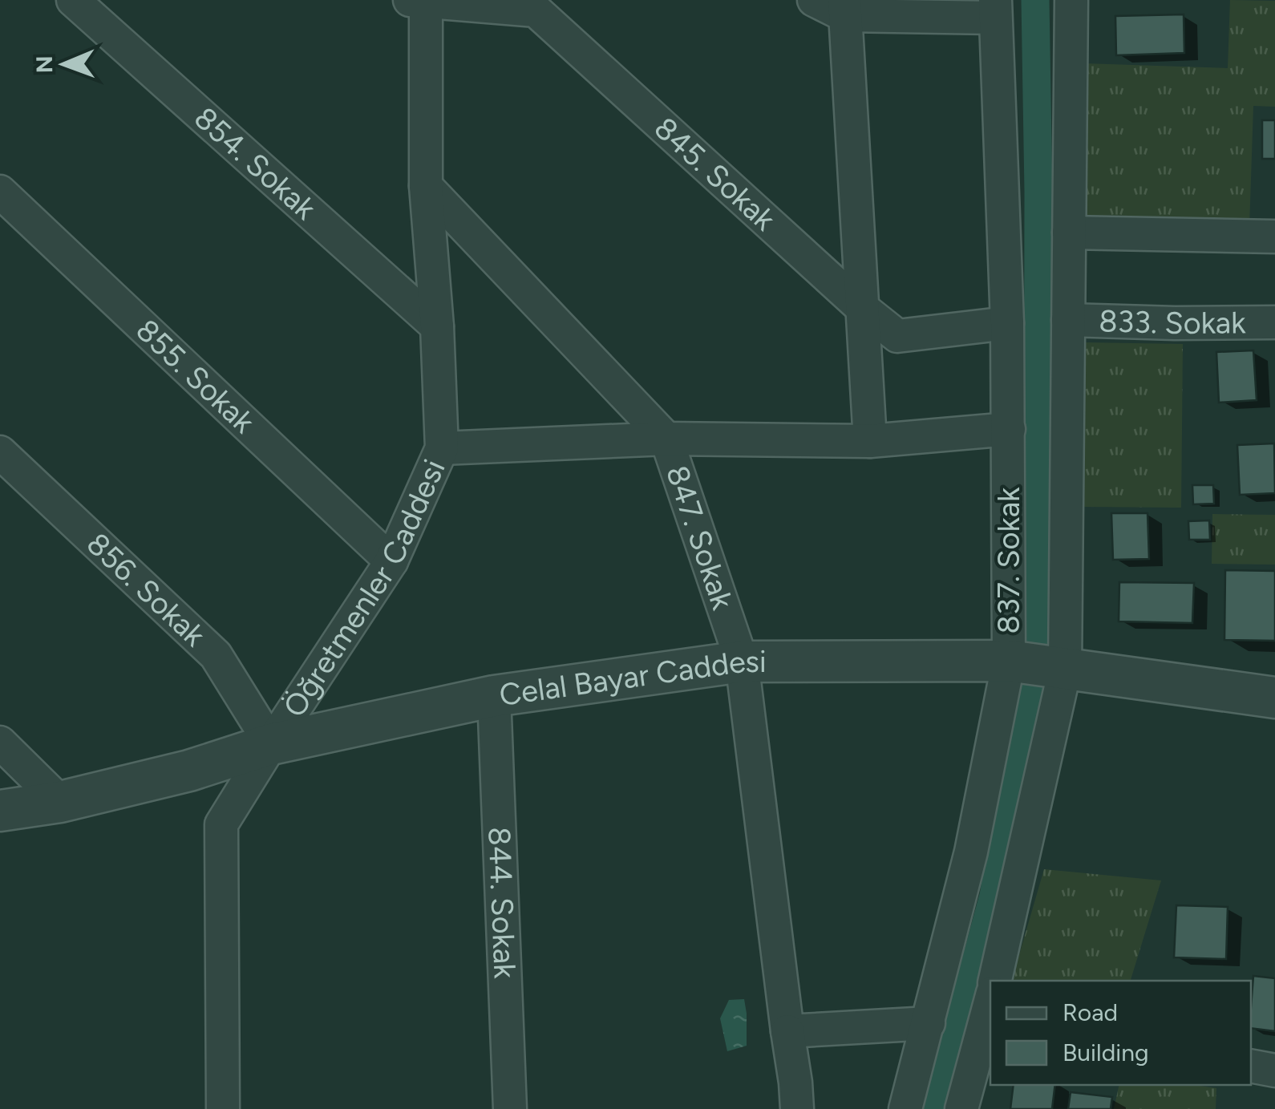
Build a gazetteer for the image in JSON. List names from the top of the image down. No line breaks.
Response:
{"streets":{"street":["854. Sokak","845. Sokak","833. Sokak","855. Sokak","847. Sokak","837. Sokak","Öğretmenler Caddesi","856. Sokak","Celal Bayar Caddesi","844. Sokak"]},"crossings":[["854. Sokak","Öğretmenler Caddesi"],["845. Sokak","837. Sokak"],["845. Sokak","Öğretmenler Caddesi"],["833. Sokak","837. Sokak"],["855. Sokak","Öğretmenler Caddesi"],["847. Sokak","Öğretmenler Caddesi"],["847. Sokak","Celal Bayar Caddesi"],["837. Sokak","Celal Bayar Caddesi"],["Öğretmenler Caddesi","856. Sokak"],["Öğretmenler Caddesi","Celal Bayar Caddesi"],["856. Sokak","Celal Bayar Caddesi"],["Celal Bayar Caddesi","844. Sokak"]],"legend":["Road","Building"],"north":"left"}
